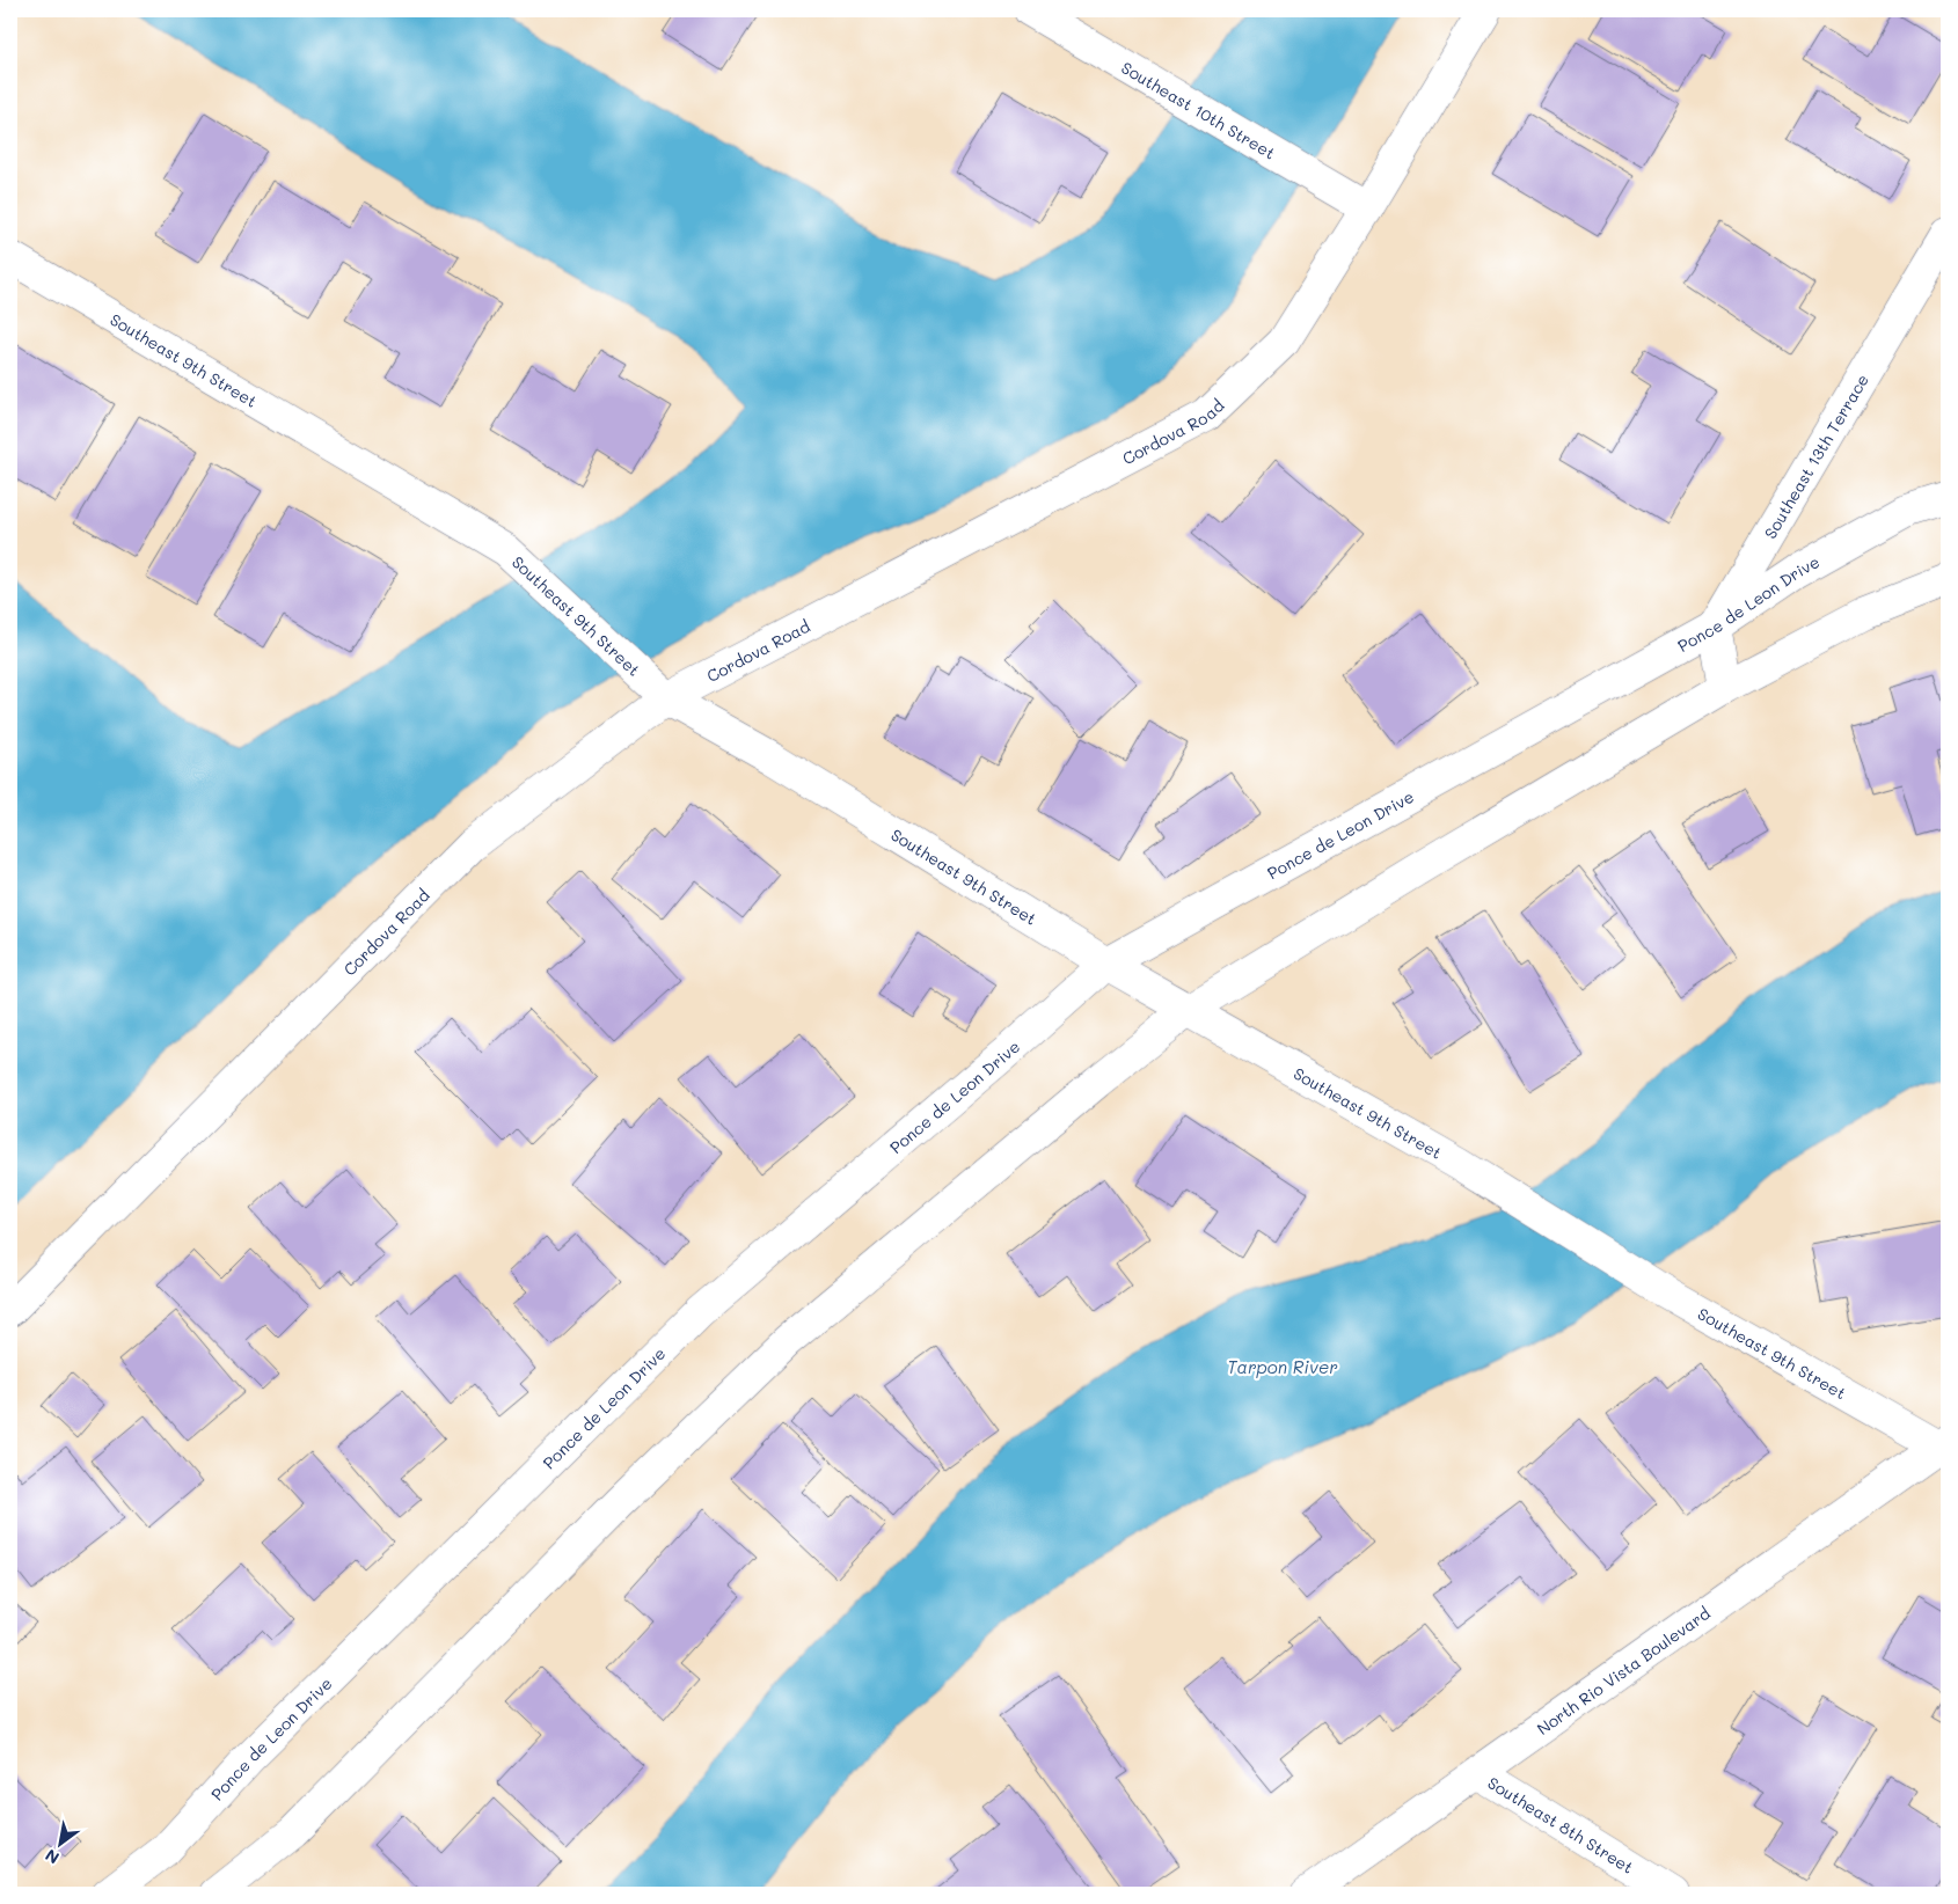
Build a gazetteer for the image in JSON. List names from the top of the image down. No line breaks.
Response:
{"streets":{"street":["Southeast 10th Street","Southeast 9th Street","Cordova Road","Southeast 13th Terrace","Ponce de Leon Drive","North Rio Vista Boulevard","Southeast 8th Street"]},"crossings":[["Southeast 10th Street","Cordova Road"],["Southeast 9th Street","Cordova Road"],["Southeast 9th Street","Ponce de Leon Drive"],["Southeast 9th Street","North Rio Vista Boulevard"],["Southeast 13th Terrace","Ponce de Leon Drive"],["North Rio Vista Boulevard","Southeast 8th Street"]],"water":["Tarpon River"],"north":"bottom left"}
